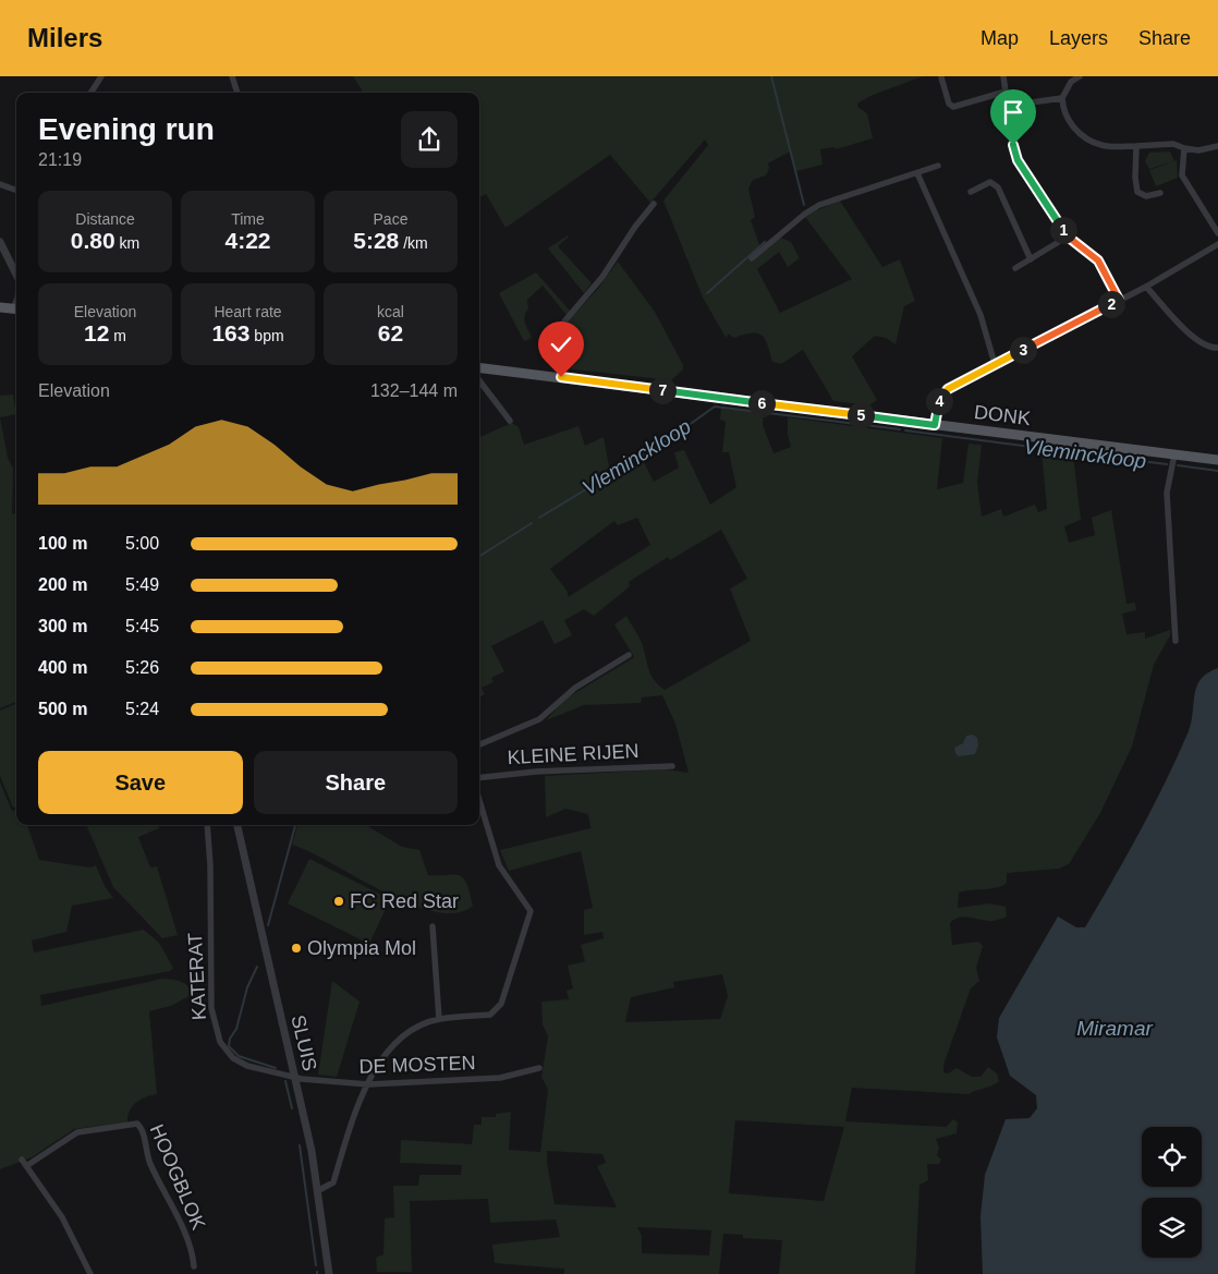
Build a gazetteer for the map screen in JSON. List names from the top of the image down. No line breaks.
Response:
{"streets":{"main road":["DONK"],"street":["KLEINE RIJEN","KATERAT","SLUIS","DE MOSTEN","HOOGBLOK"]},"crossings":[["KATERAT","SLUIS"],["KATERAT","DE MOSTEN"],["SLUIS","DE MOSTEN"]],"water":["Vleminckloop","Miramar"],"places":["FC Red Star","Olympia Mol"],"page":{"header":"Milers","nav":["Map","Layers","Share"],"heading":["Evening run","21:19"],"stats":[["Distance","0.80 km"],["Time","4:22"],["Pace","5:28 /km"],["Elevation","12 m"],["Heart rate","163 bpm"],["kcal","62"]],"pins":["1","2","3","7","4","6","5"],"chart":["Elevation","132–144 m"],"list":[{"name":"100 m","note":"5:00"},{"name":"200 m","note":"5:49"},{"name":"300 m","note":"5:45"},{"name":"400 m","note":"5:26"},{"name":"500 m","note":"5:24"}],"buttons":["Save","Share"]}}
